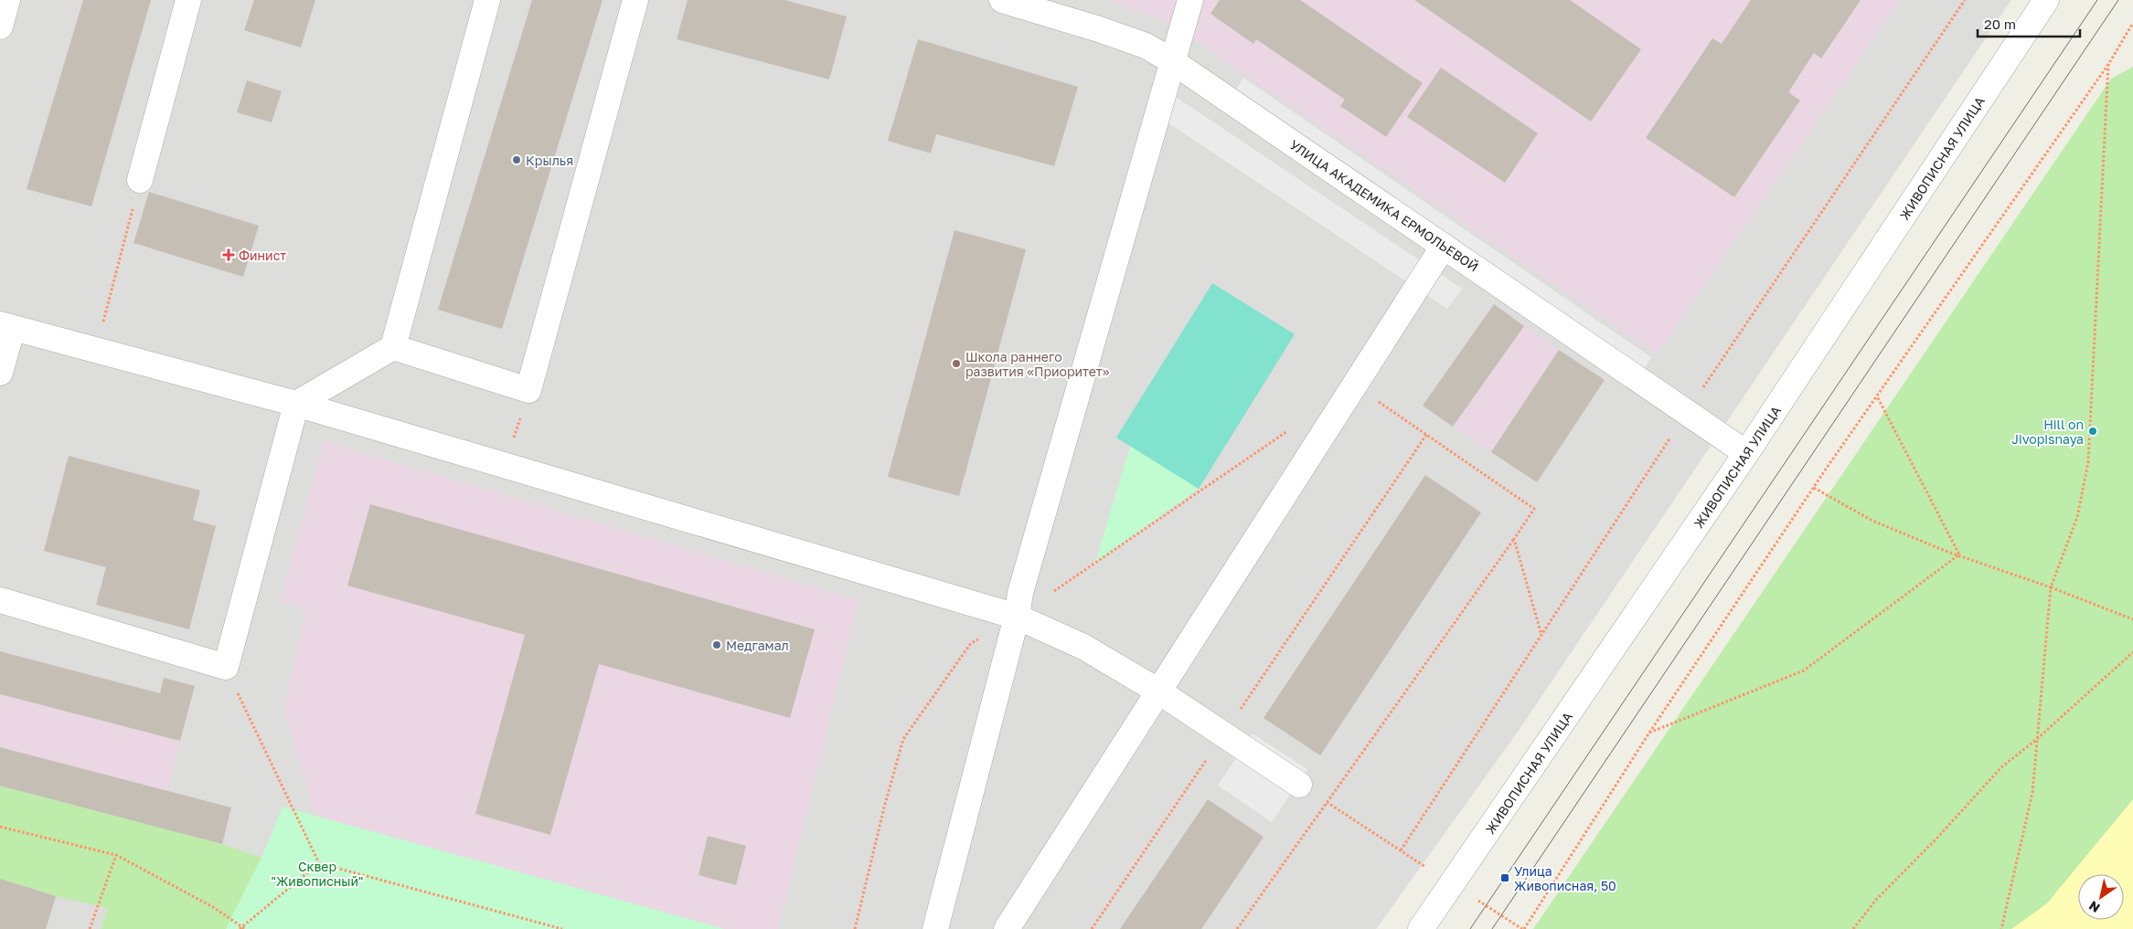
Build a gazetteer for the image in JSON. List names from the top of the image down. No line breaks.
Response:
{"streets":{"street":["ЖИВОПИСНАЯ УЛИЦА","УЛИЦА АКАДЕМИКА ЕРМОЛЬЕВОЙ"]},"crossings":[["ЖИВОПИСНАЯ УЛИЦА","УЛИЦА АКАДЕМИКА ЕРМОЛЬЕВОЙ"]],"parks":["Сквер \"Живописный\""],"places":{"other":["Крылья","Школа раннего развития «Приоритет»","Hill on Jivopisnaya","Медгамал"],"health":["Финист"],"transit":["Улица Живописная, 50"]},"scale_bar":"20 m","north":"bottom left"}
